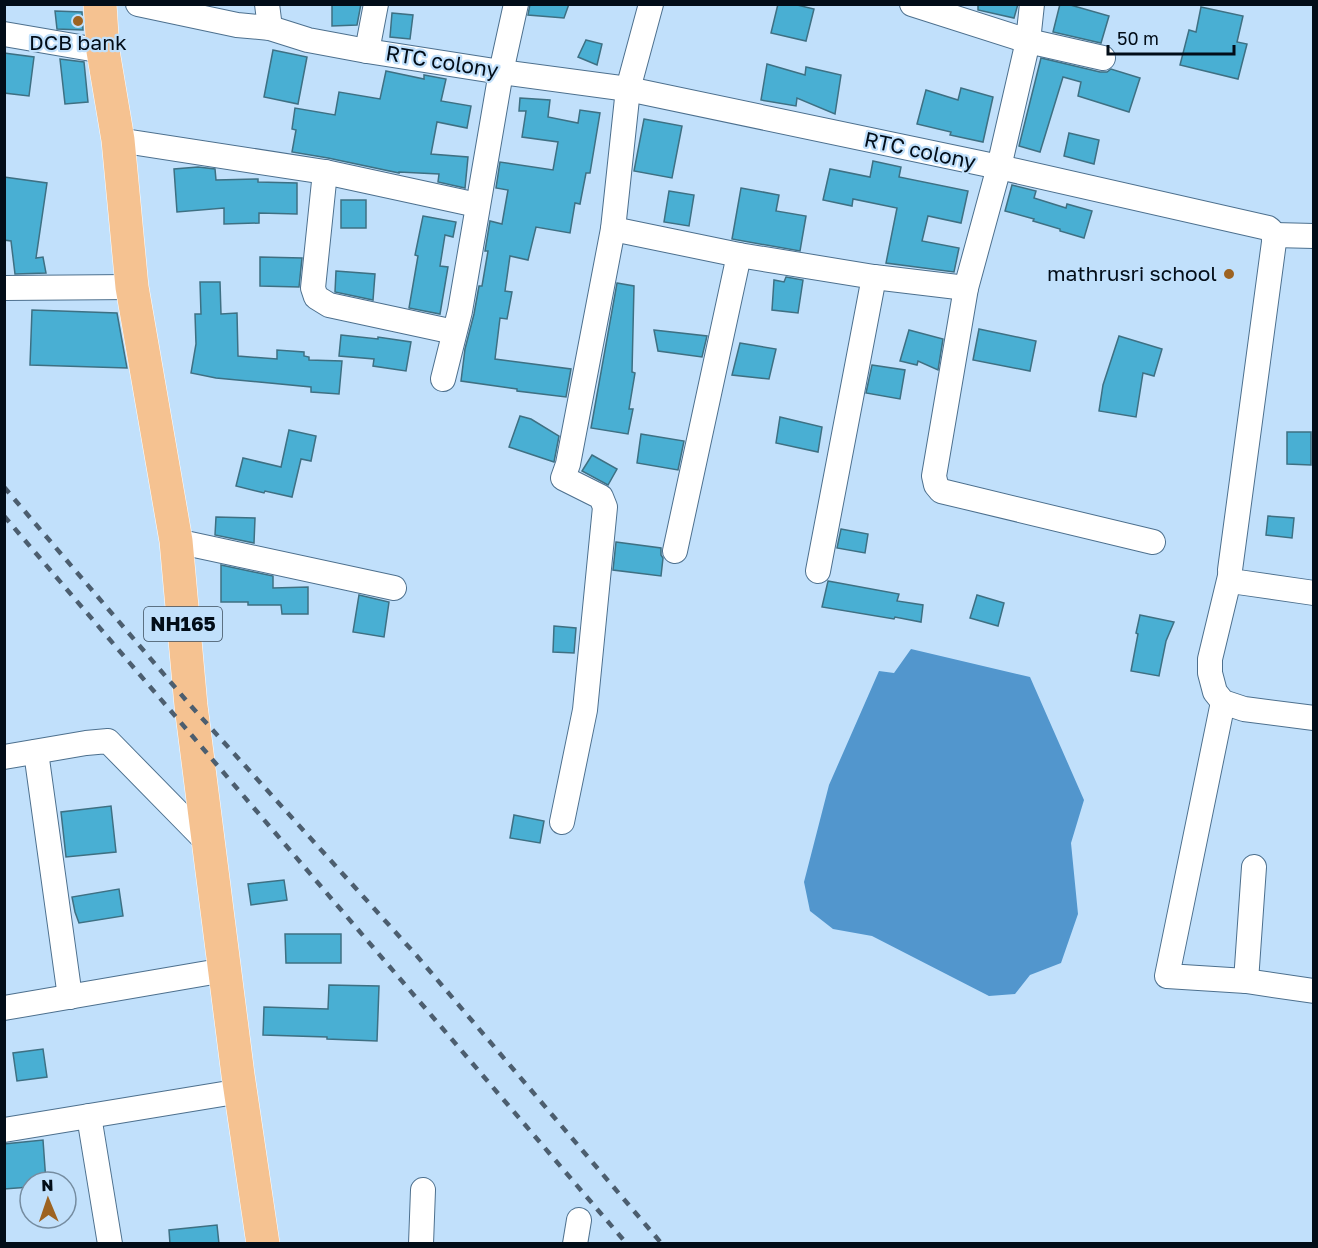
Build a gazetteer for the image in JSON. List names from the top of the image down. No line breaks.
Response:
{"streets":{"highway":["NH165"],"street":["RTC colony"]},"places":["DCB bank","mathrusri school"],"scale_bar":"50 m","north":"top"}
